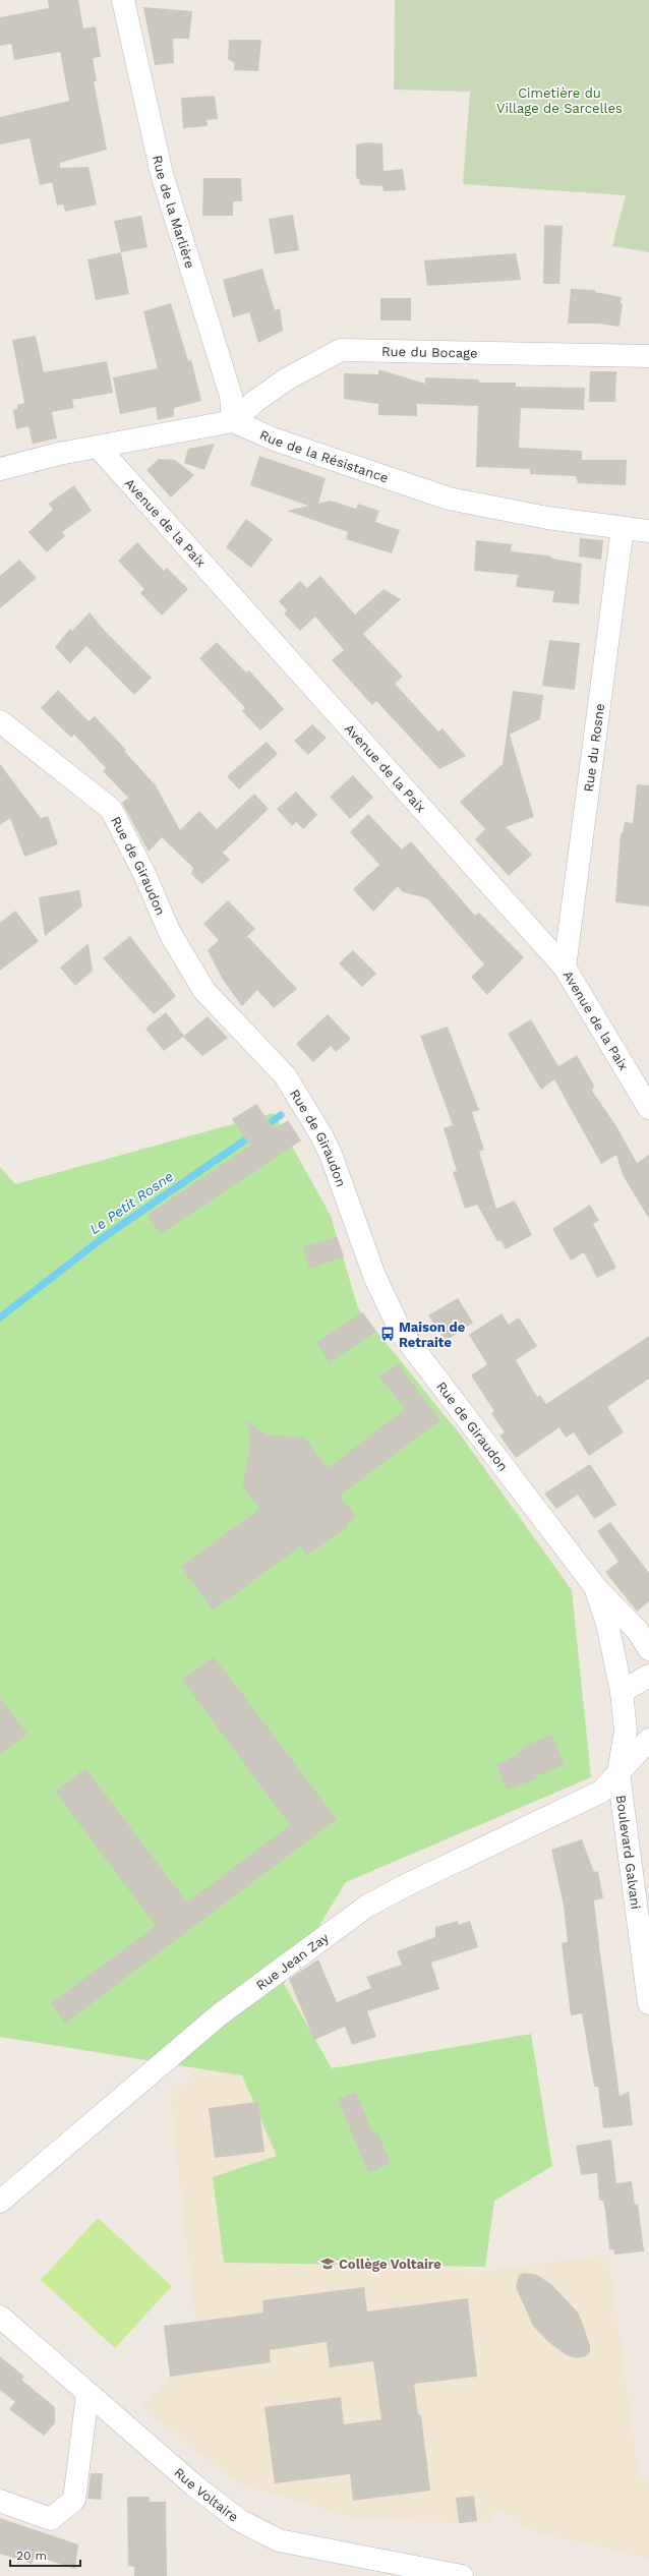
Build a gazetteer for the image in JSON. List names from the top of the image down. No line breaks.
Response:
{"streets":{"street":["Rue de la Marlière","Rue du Bocage","Rue de la Résistance","Avenue de la Paix","Rue du Rosne","Rue de Giraudon","Boulevard Galvani","Rue Jean Zay","Rue Voltaire"]},"crossings":[["Rue de la Marlière","Rue du Bocage"],["Rue de la Marlière","Rue de la Résistance"],["Rue du Bocage","Rue de la Résistance"],["Rue de la Résistance","Rue du Rosne"],["Avenue de la Paix","Rue du Rosne"],["Rue de Giraudon","Boulevard Galvani"],["Rue de Giraudon","Rue Jean Zay"],["Boulevard Galvani","Rue Jean Zay"]],"water":["Le Petit Rosne"],"parks":["Cimetière du Village de Sarcelles"],"places":{"bus stop":["Maison de Retraite"],"school or university":["Collège Voltaire"]},"scale_bar":"20 m"}
